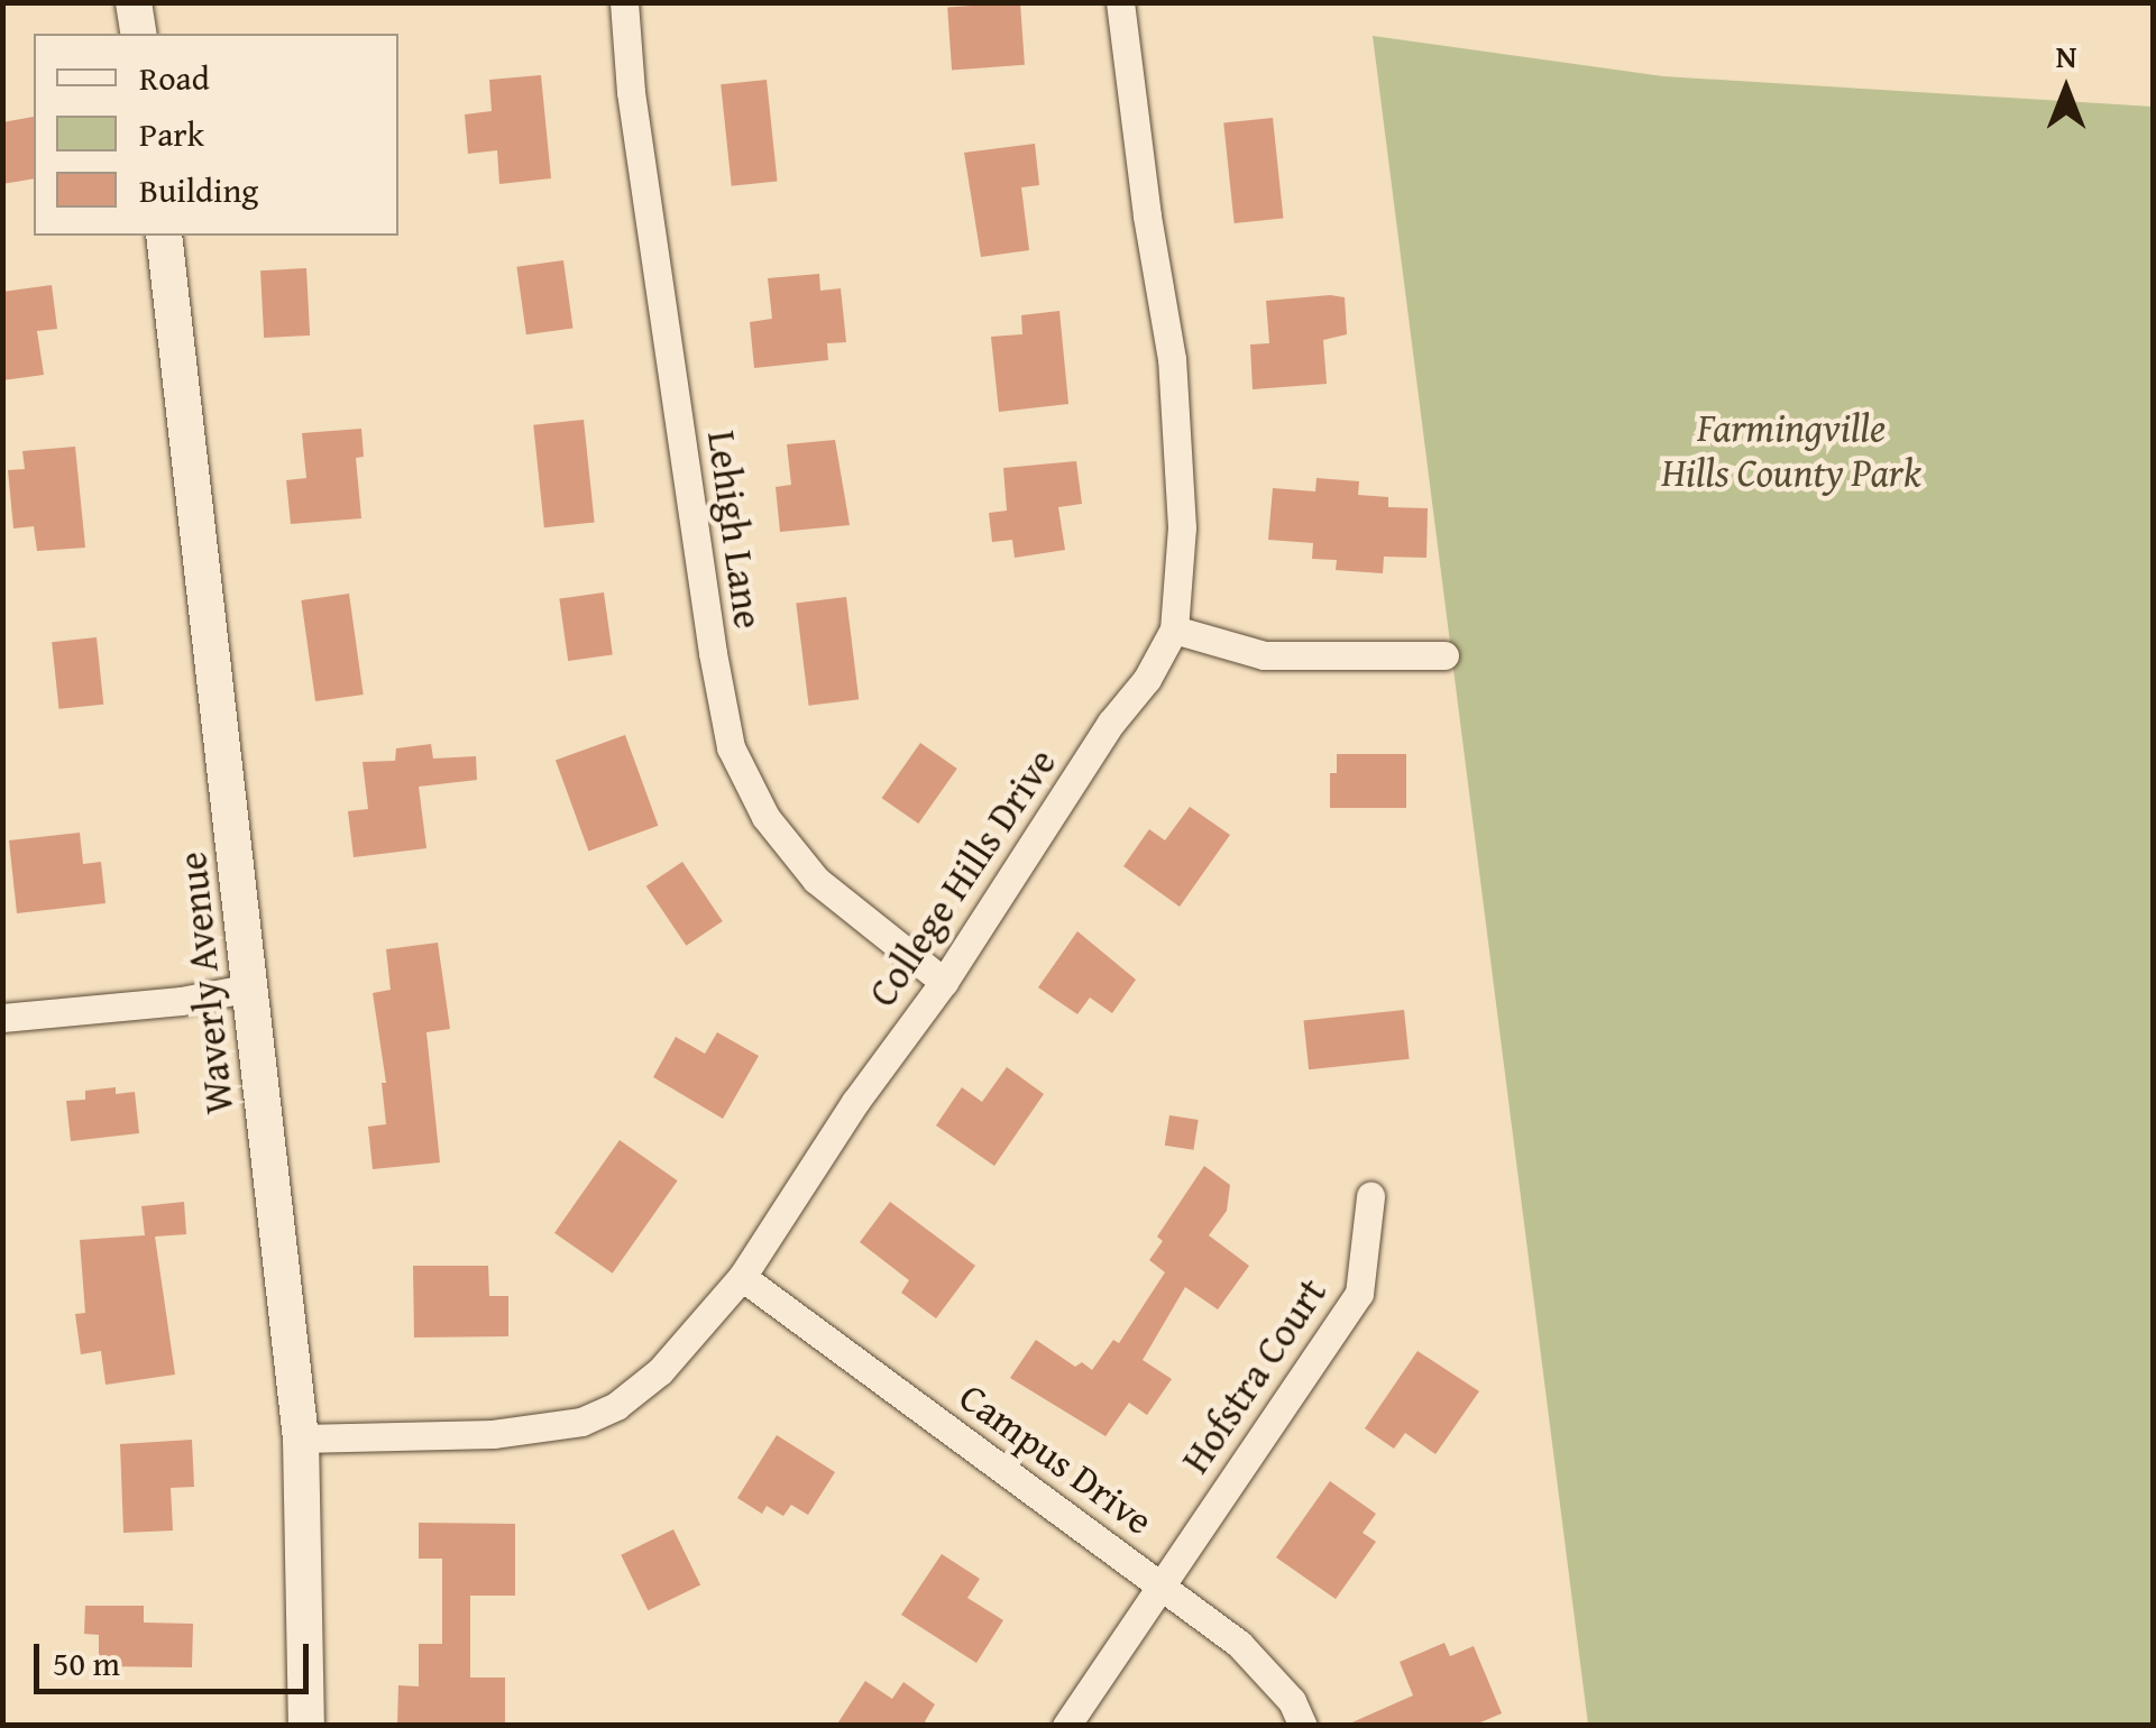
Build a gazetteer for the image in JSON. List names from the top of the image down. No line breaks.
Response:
{"streets":{"street":["Lehigh Lane","College Hills Drive","Waverly Avenue","Hofstra Court","Campus Drive"]},"crossings":[["Lehigh Lane","College Hills Drive"],["College Hills Drive","Waverly Avenue"],["College Hills Drive","Campus Drive"],["Hofstra Court","Campus Drive"]],"parks":["Farmingville Hills County Park"],"legend":["Road","Park","Building"],"scale_bar":"50 m","north":"top"}
